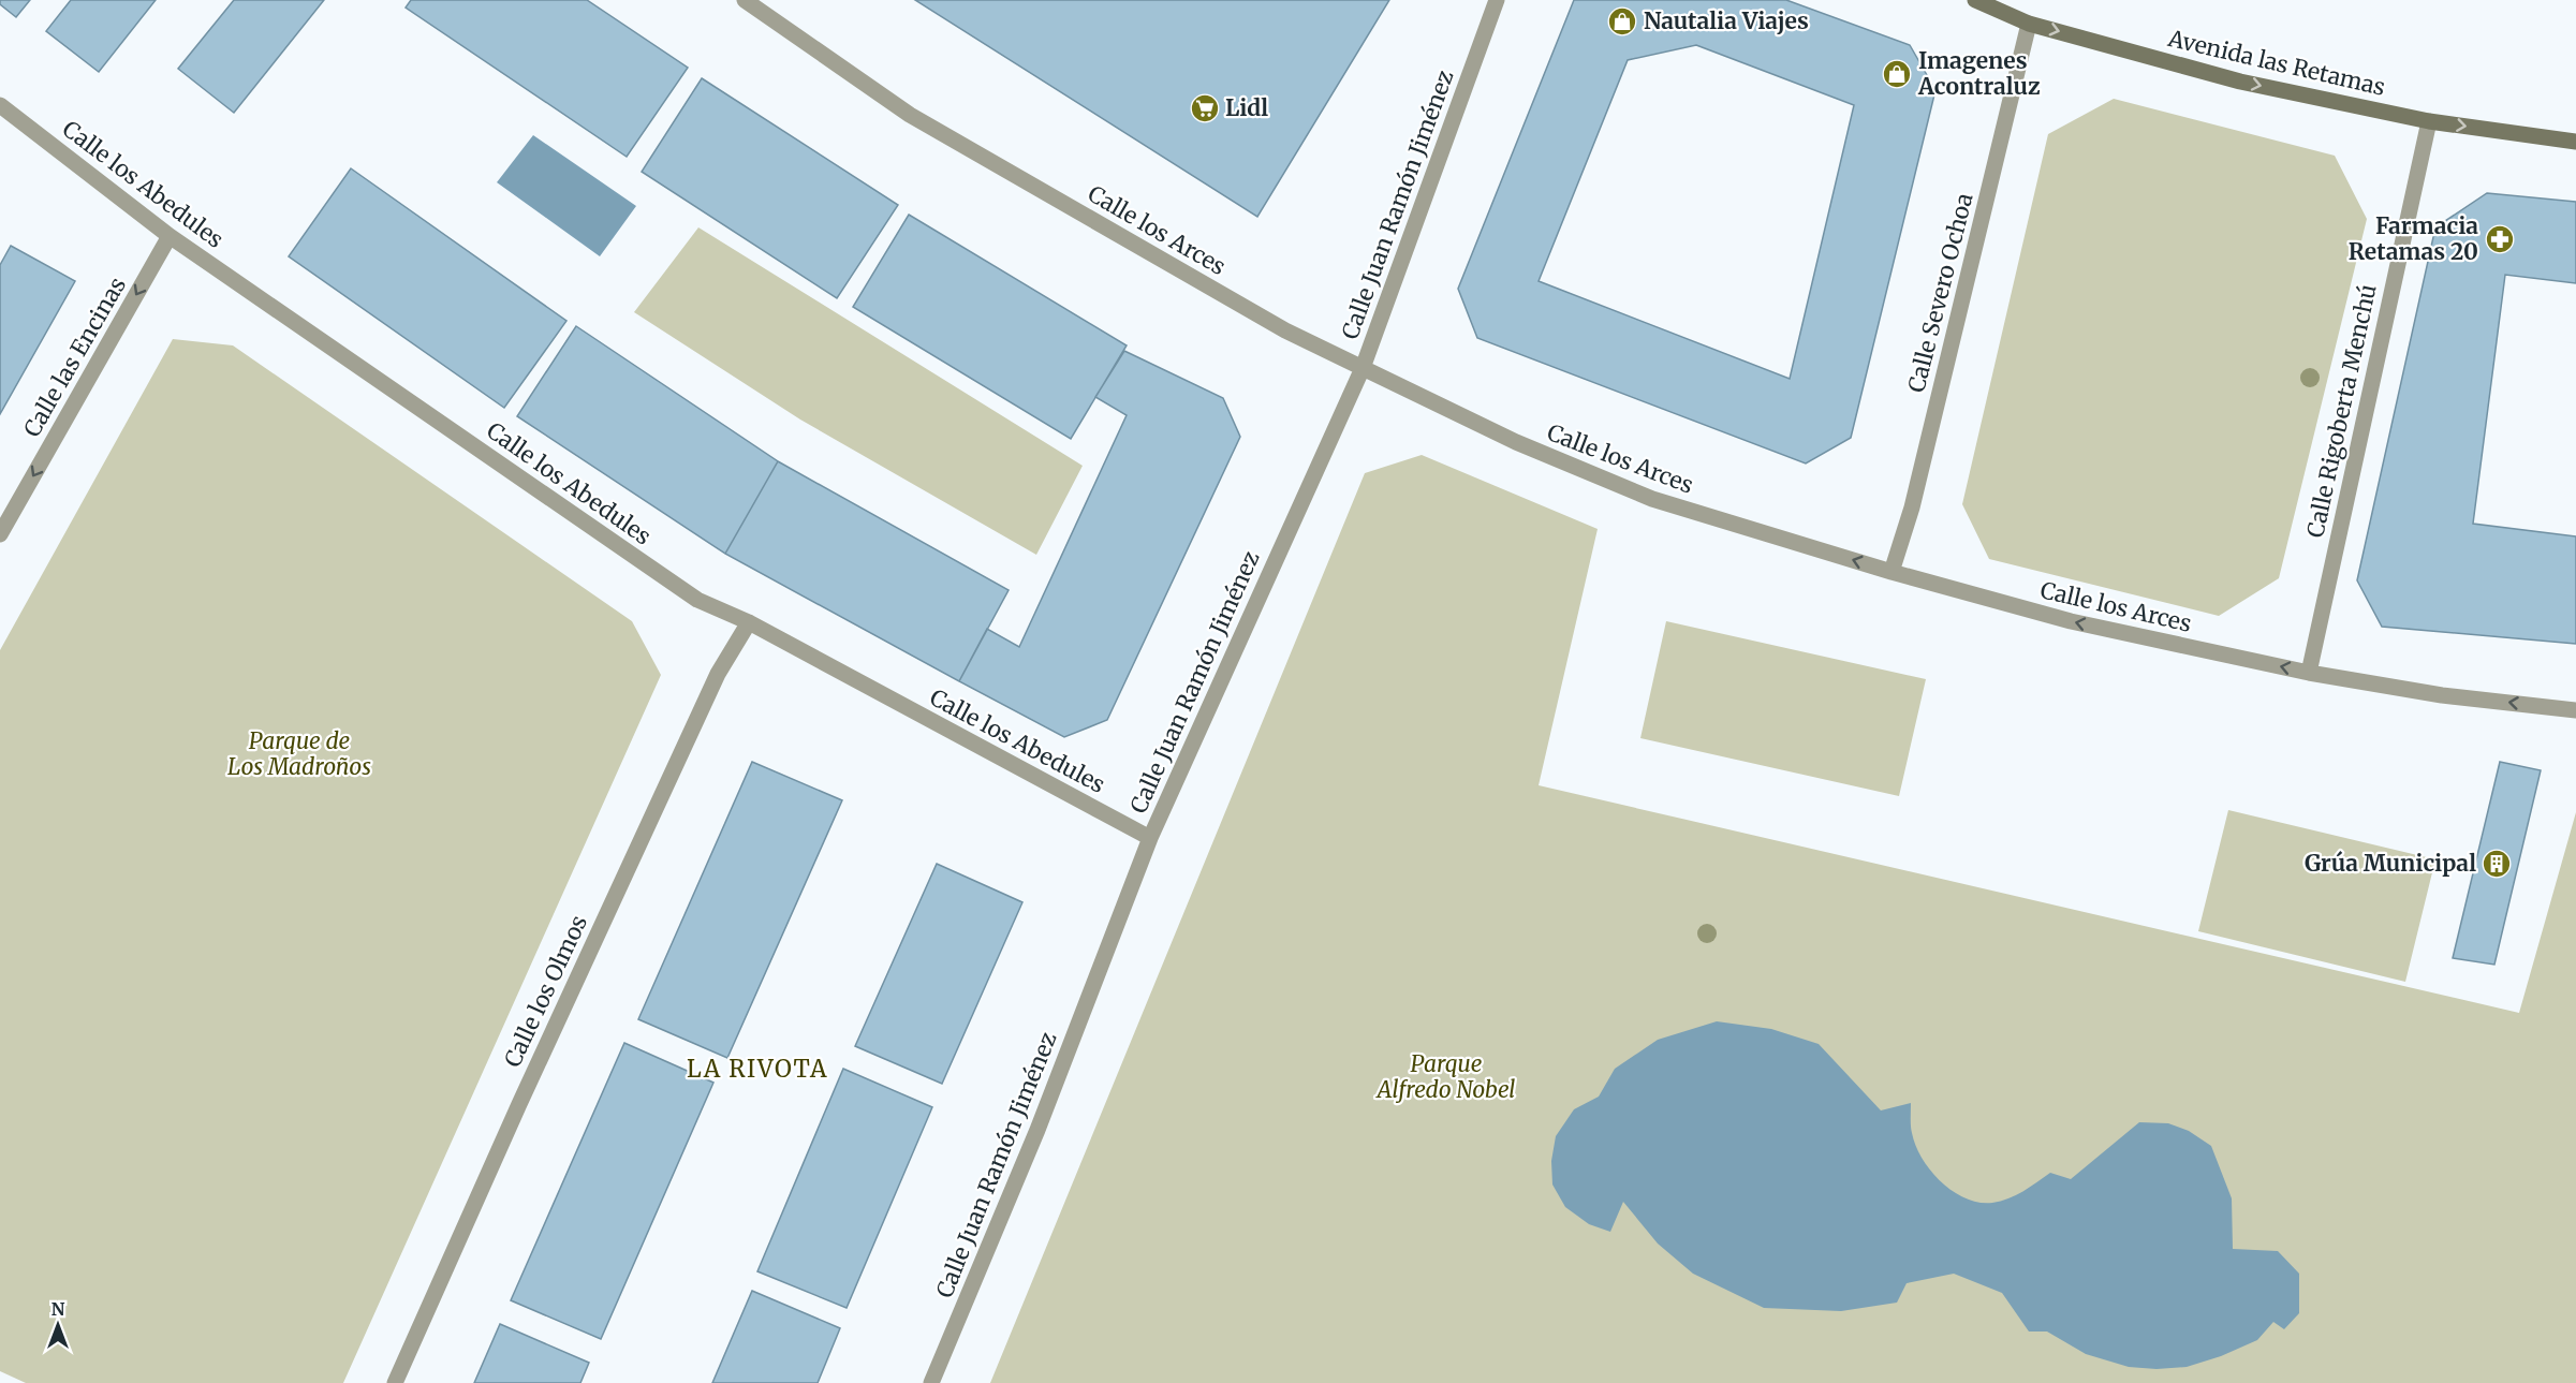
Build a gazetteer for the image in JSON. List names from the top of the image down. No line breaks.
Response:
{"streets":{"street":["Avenida las Retamas","Calle los Abedules","Calle Juan Ramón Jiménez","Calle los Arces","Calle Severo Ochoa","Calle las Encinas","Calle Rigoberta Menchú","Calle los Olmos"]},"crossings":[["Avenida las Retamas","Calle Severo Ochoa"],["Avenida las Retamas","Calle Rigoberta Menchú"],["Calle los Abedules","Calle Juan Ramón Jiménez"],["Calle los Abedules","Calle las Encinas"],["Calle los Abedules","Calle los Olmos"],["Calle Juan Ramón Jiménez","Calle los Arces"],["Calle los Arces","Calle Severo Ochoa"],["Calle los Arces","Calle Rigoberta Menchú"]],"one_way":["Avenida las Retamas","Calle los Arces","Calle las Encinas"],"districts":["LA RIVOTA"],"parks":["Parque de Los Madroños","Parque Alfredo Nobel"],"places":{"shop":["Nautalia Viajes","Imagenes Acontraluz"],"supermarket":["Lidl"],"pharmacy":["Farmacia Retamas 20"],"building":["Grúa Municipal"]},"north":"top"}
